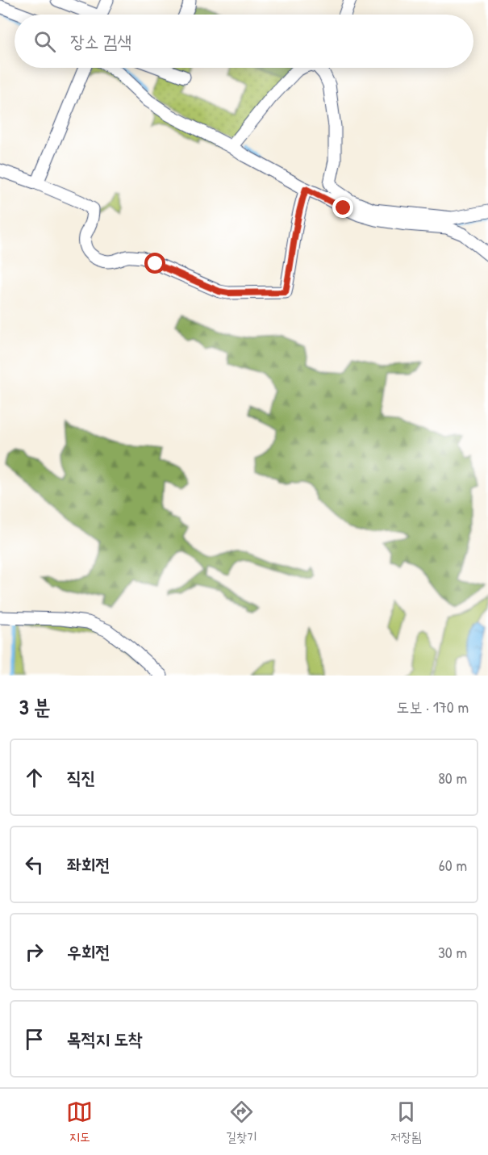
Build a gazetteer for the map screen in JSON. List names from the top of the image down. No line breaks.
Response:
{"page":{"search":"장소 검색","heading":["3 분","도보 · 170 m"],"list":[["직진","80 m"],["좌회전","60 m"],["우회전","30 m"],"목적지 도착"],"nav":["지도","길찾기","저장됨"]}}
